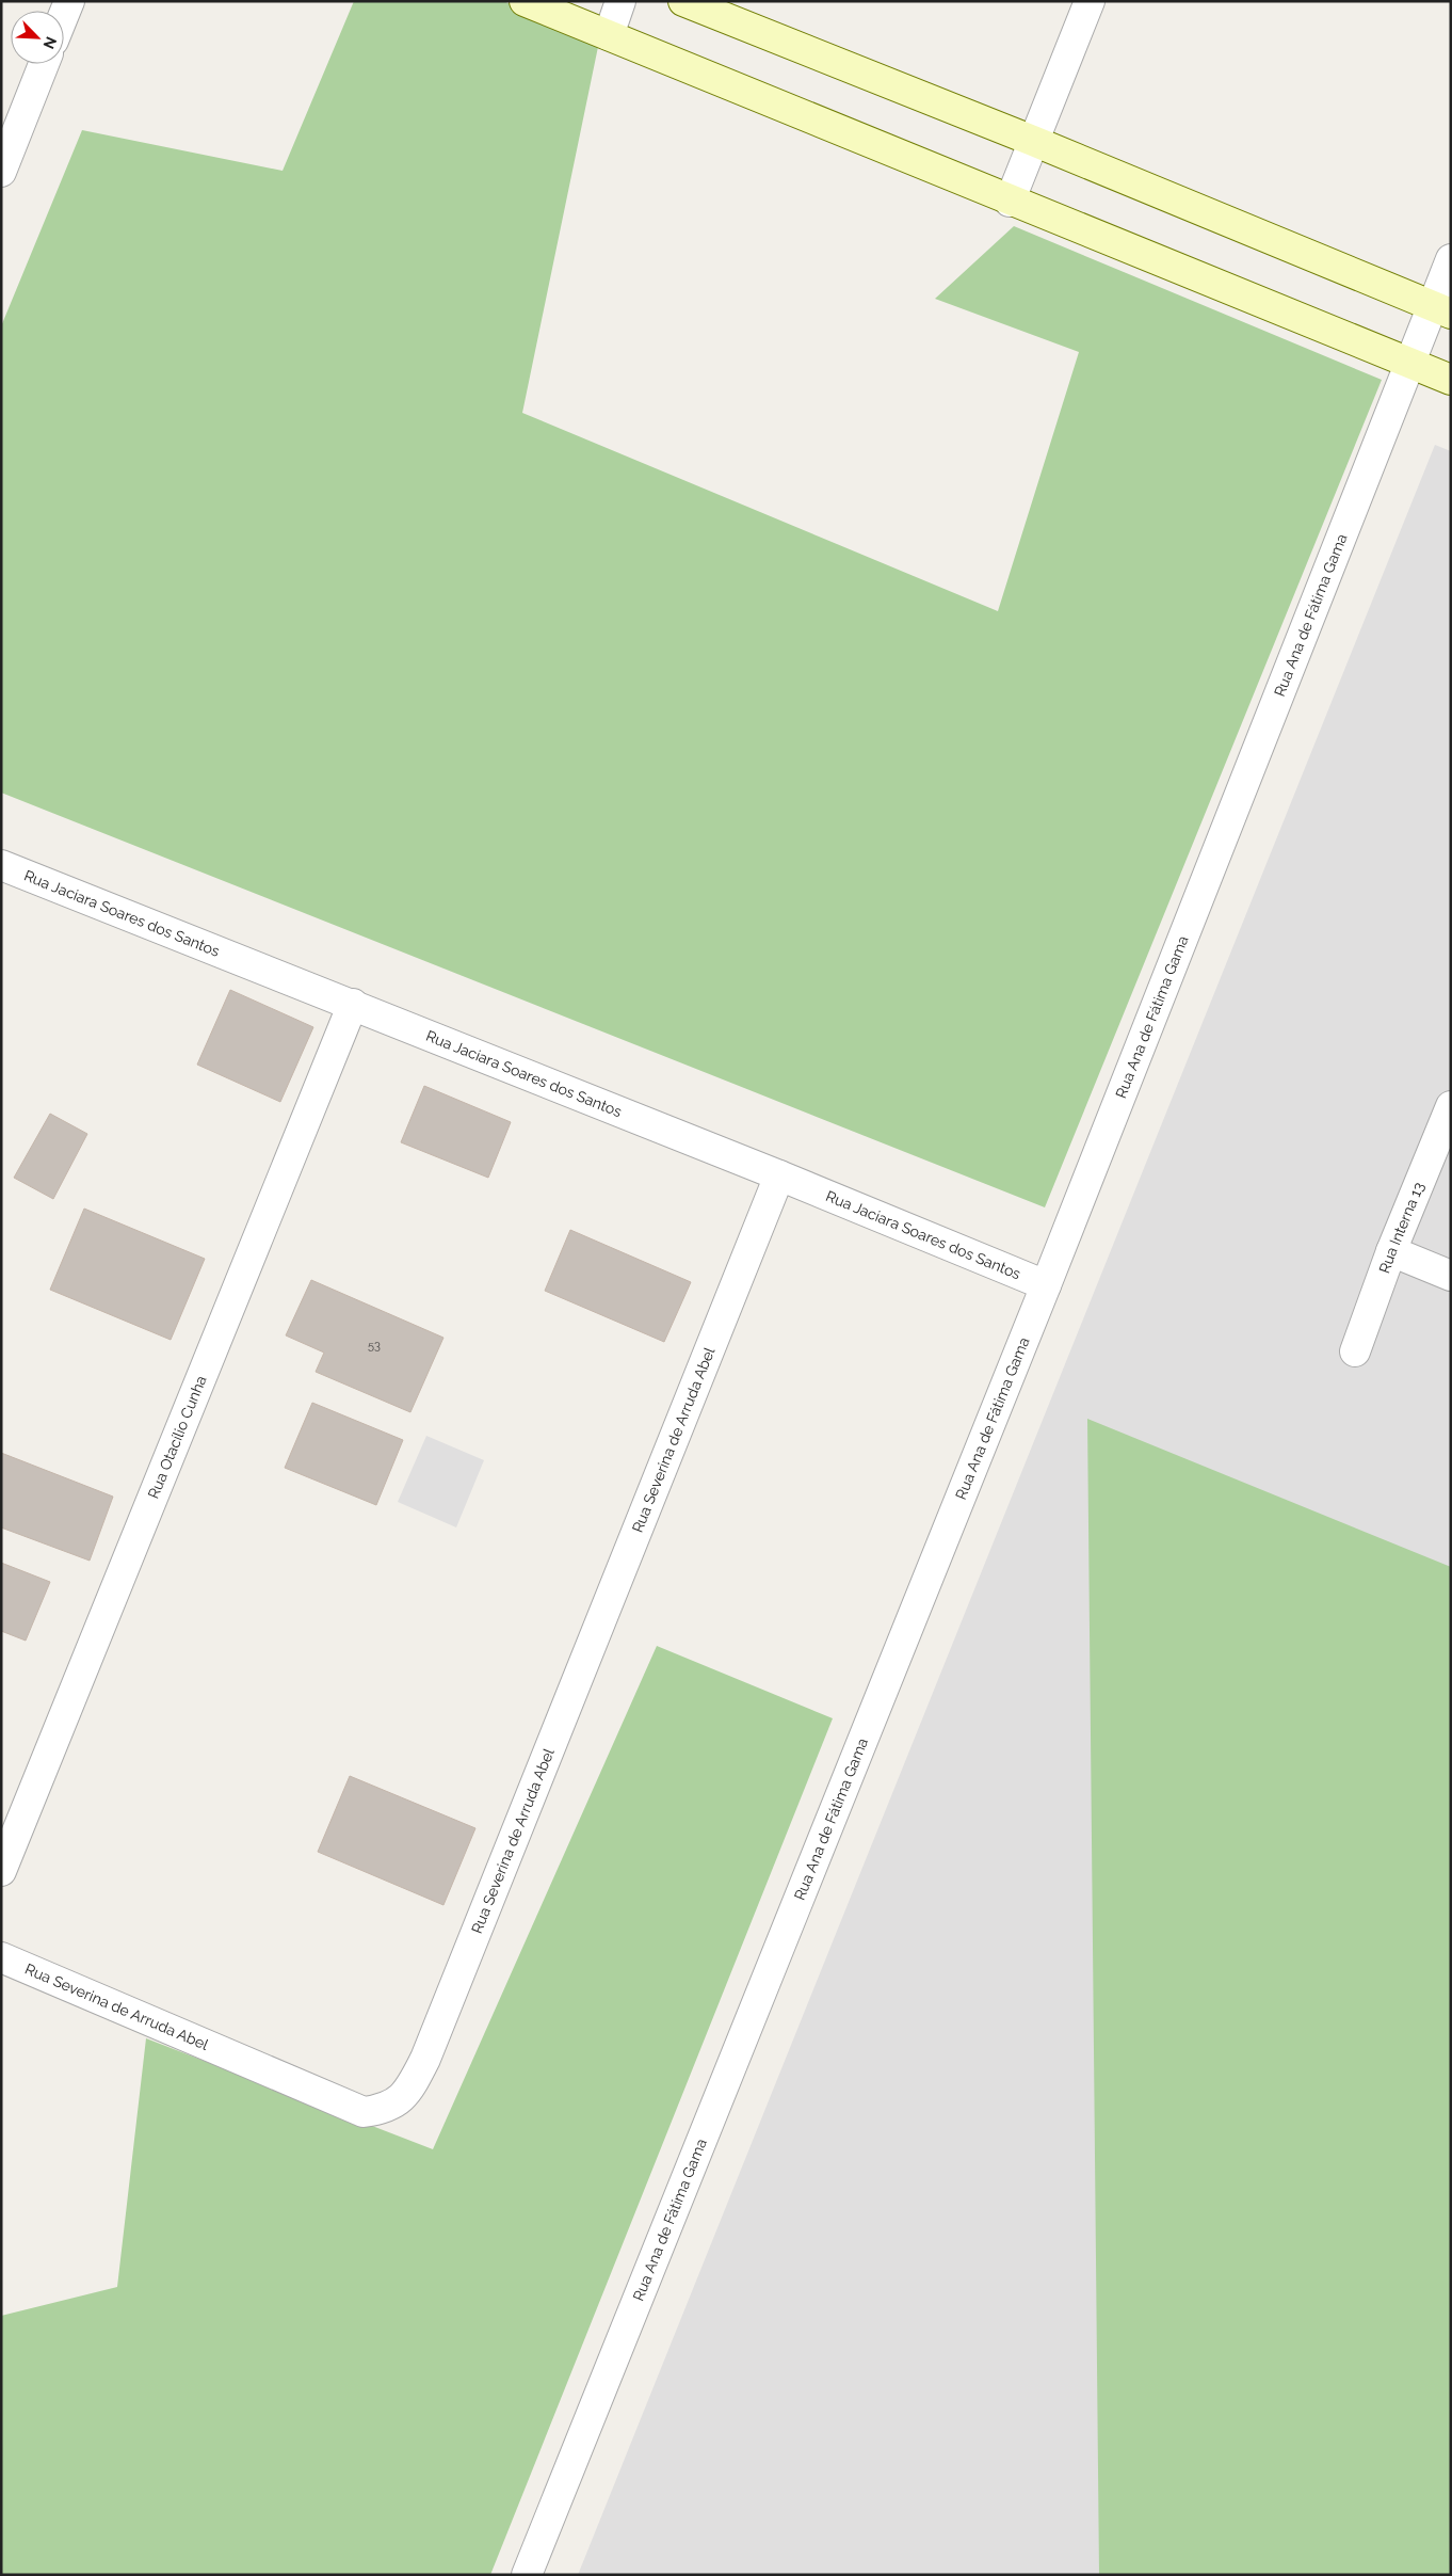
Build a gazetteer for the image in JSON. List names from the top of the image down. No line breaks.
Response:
{"streets":{"street":["Rua Ana de Fátima Gama","Rua Jaciara Soares dos Santos","Rua Interna 13","Rua Otacílio Cunha","Rua Severina de Arruda Abel"]},"crossings":[["Rua Ana de Fátima Gama","Rua Jaciara Soares dos Santos"],["Rua Jaciara Soares dos Santos","Rua Otacílio Cunha"],["Rua Jaciara Soares dos Santos","Rua Severina de Arruda Abel"]],"house_numbers":["53"],"north":"bottom right"}
